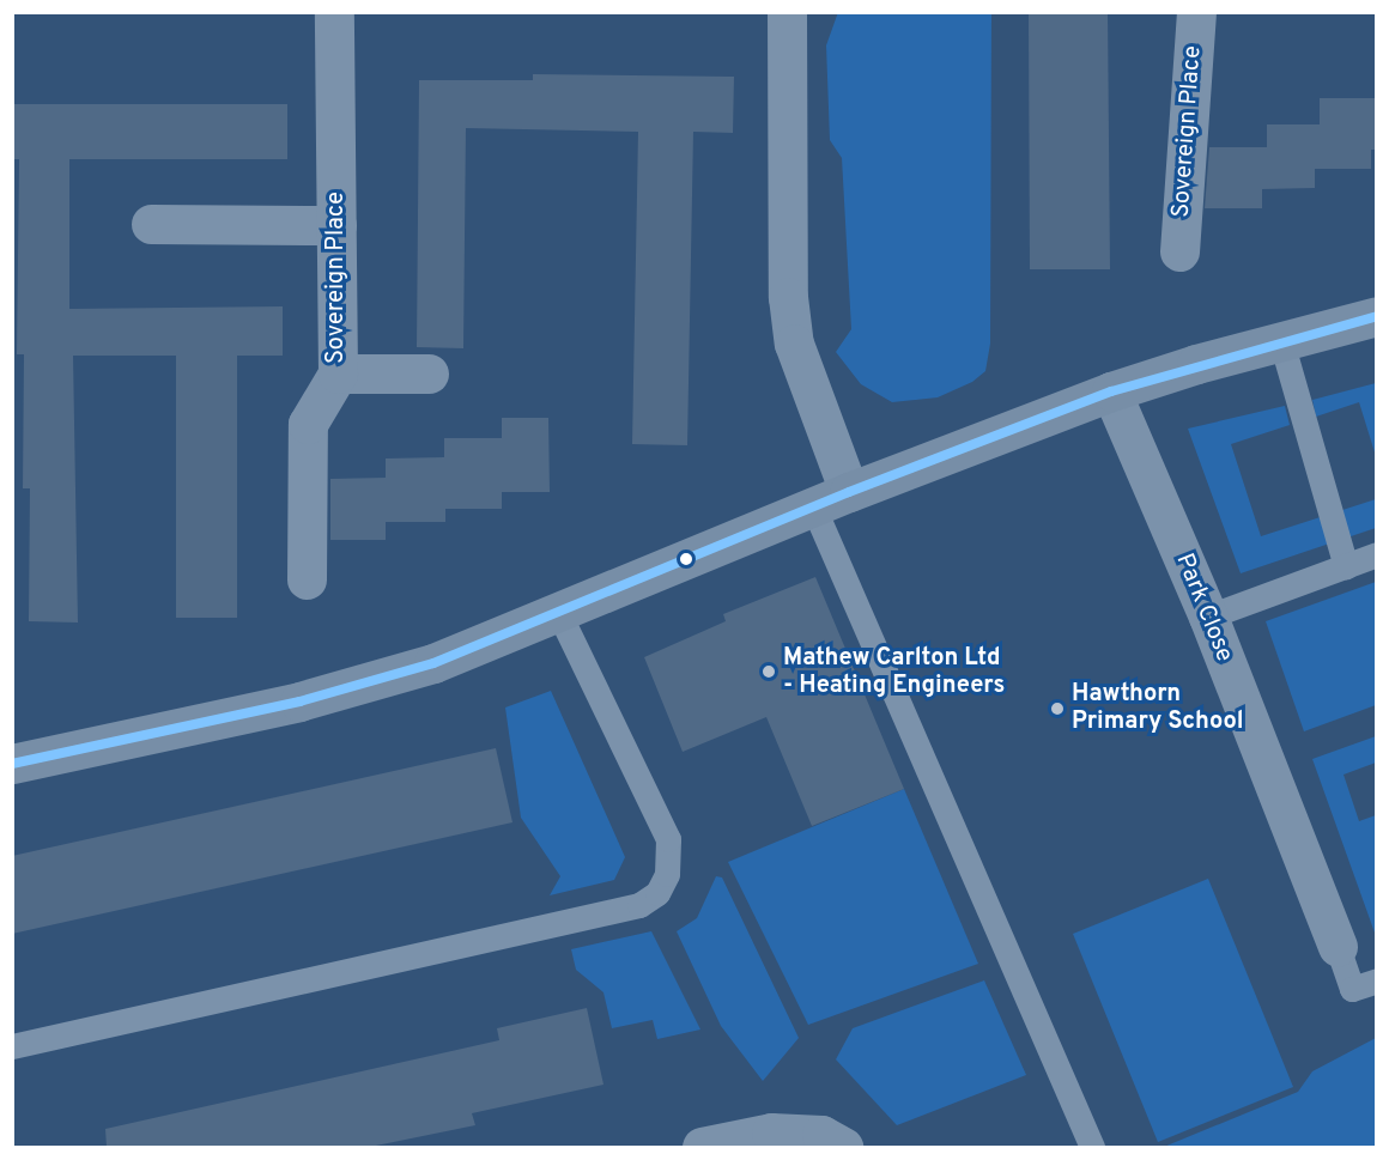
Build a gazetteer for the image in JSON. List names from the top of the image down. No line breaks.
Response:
{"streets":{"street":["Sovereign Place","Park Close"]},"places":["Mathew Carlton Ltd - Heating Engineers","Hawthorn Primary School"]}
